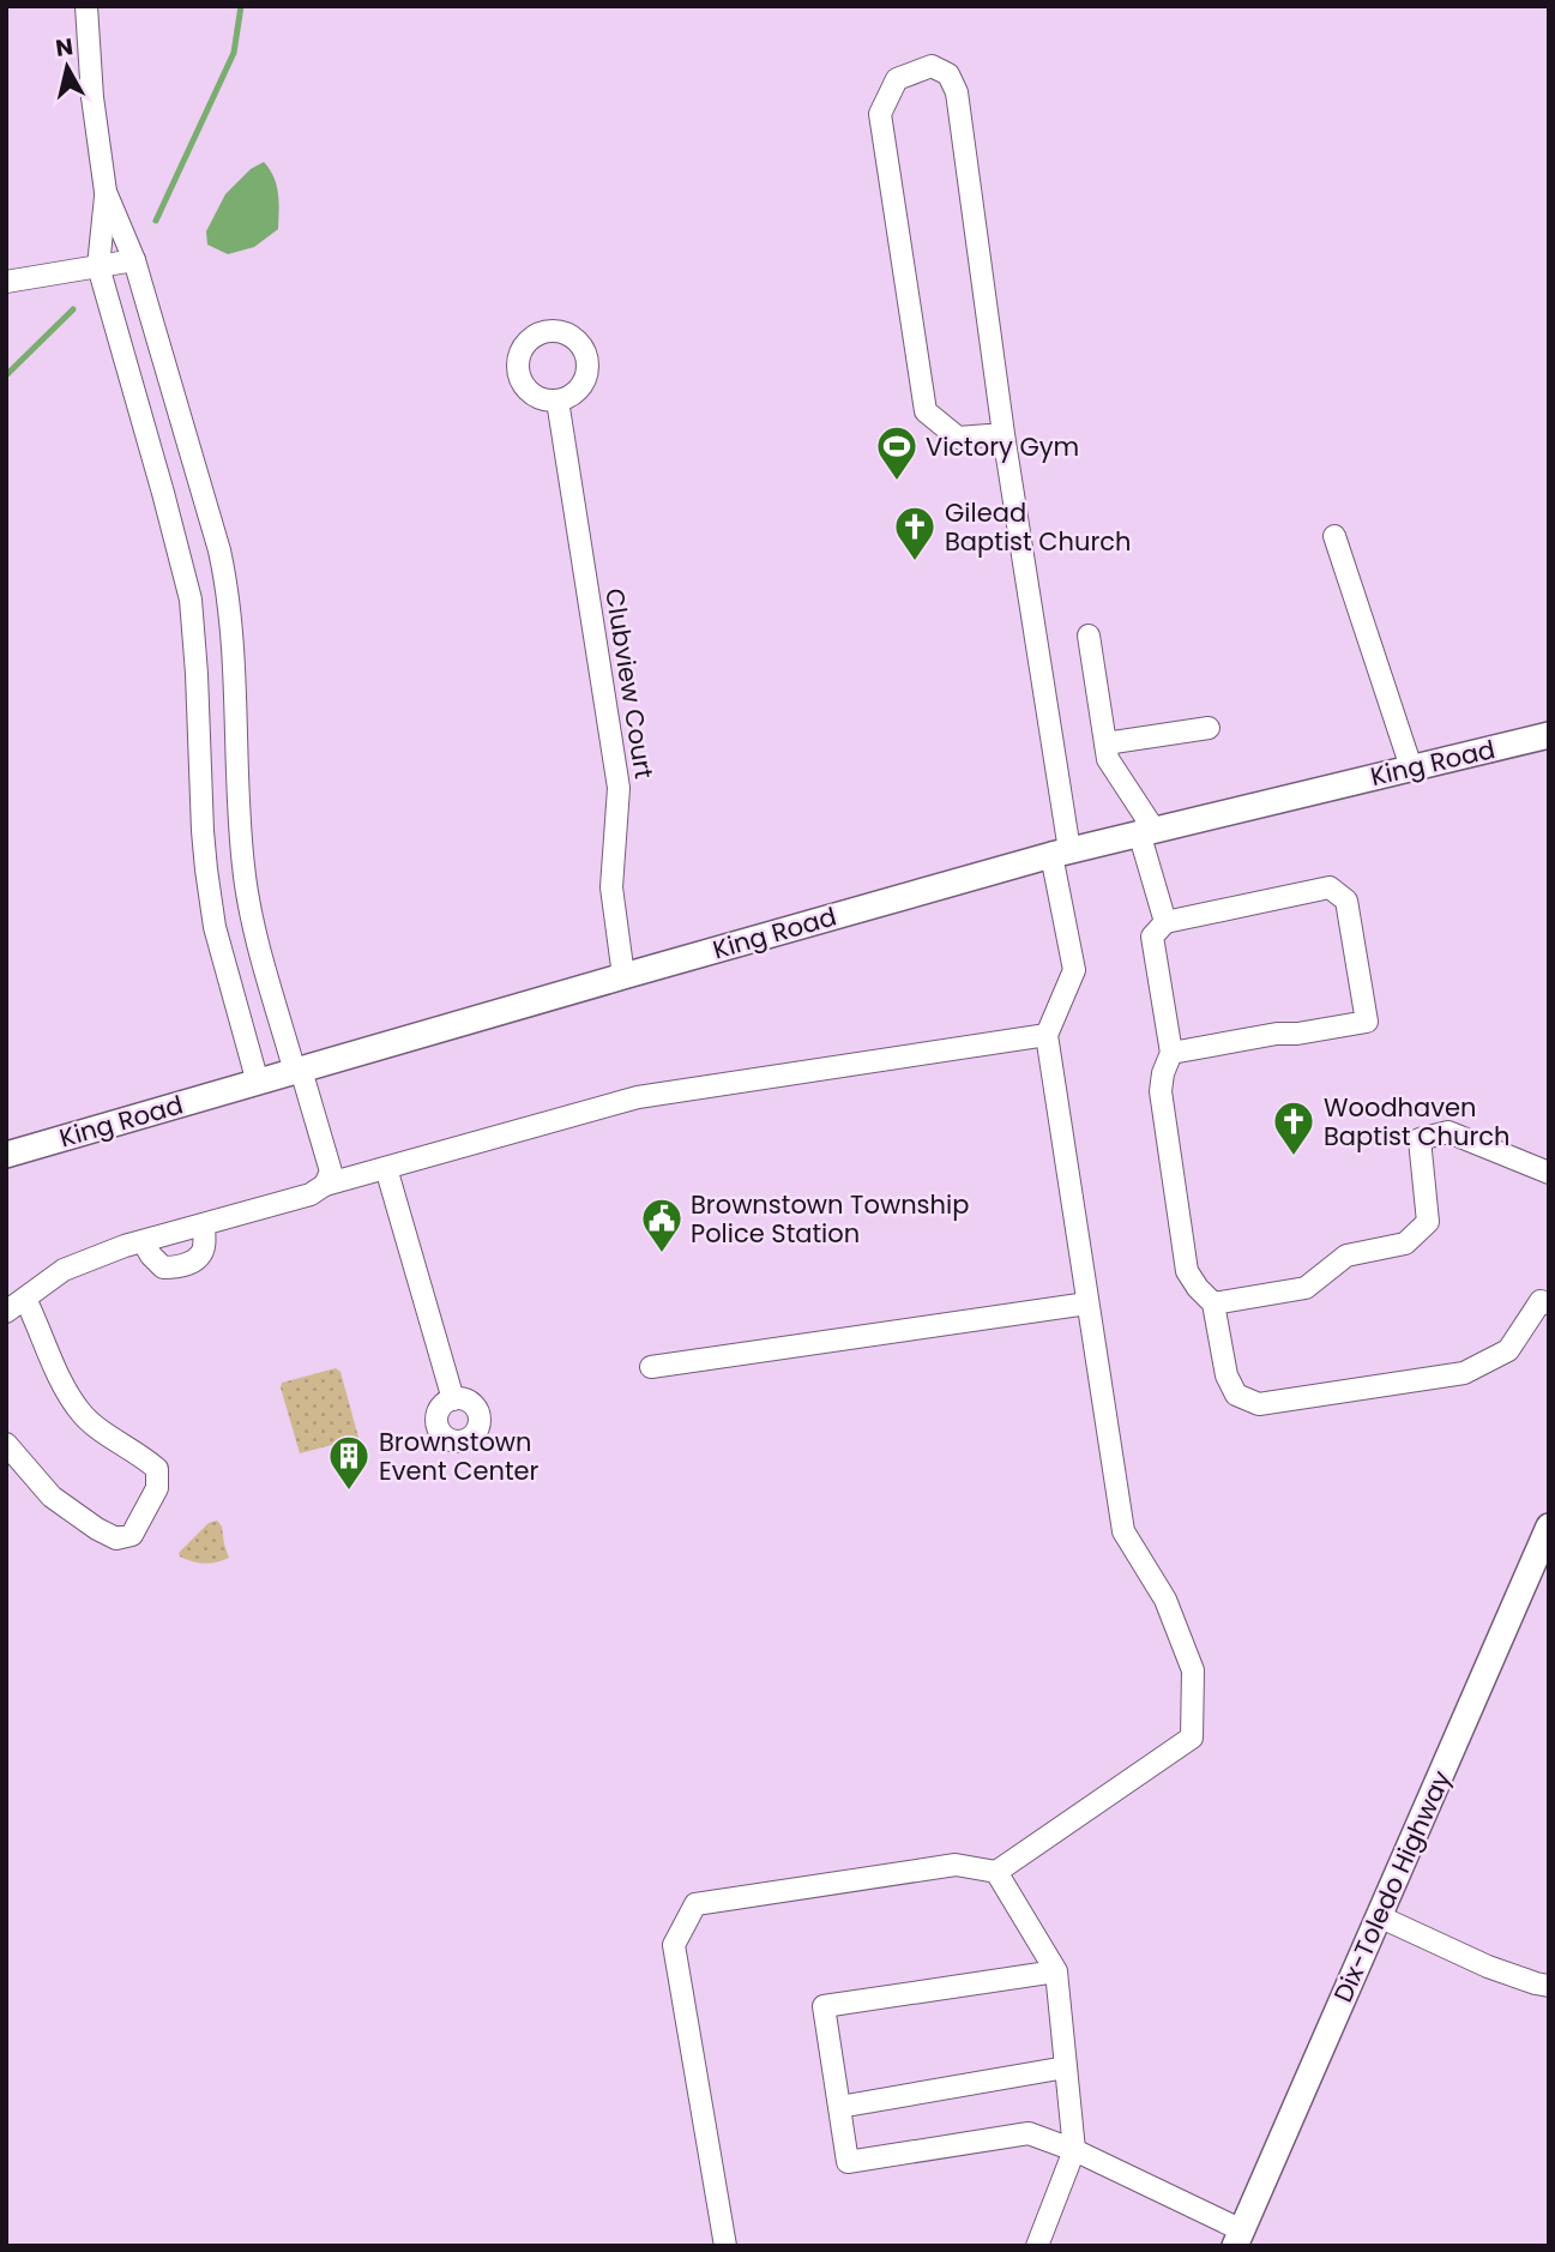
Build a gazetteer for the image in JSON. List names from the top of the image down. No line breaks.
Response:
{"streets":{"main road":["King Road","Dix-Toledo Highway"],"street":["Clubview Court"]},"crossings":[["Clubview Court","King Road"]],"places":{"sports":["Victory Gym"],"church":["Gilead Baptist Church","Woodhaven Baptist Church"],"public building":["Brownstown Township Police Station"],"building":["Brownstown Event Center"]},"north":"top"}
